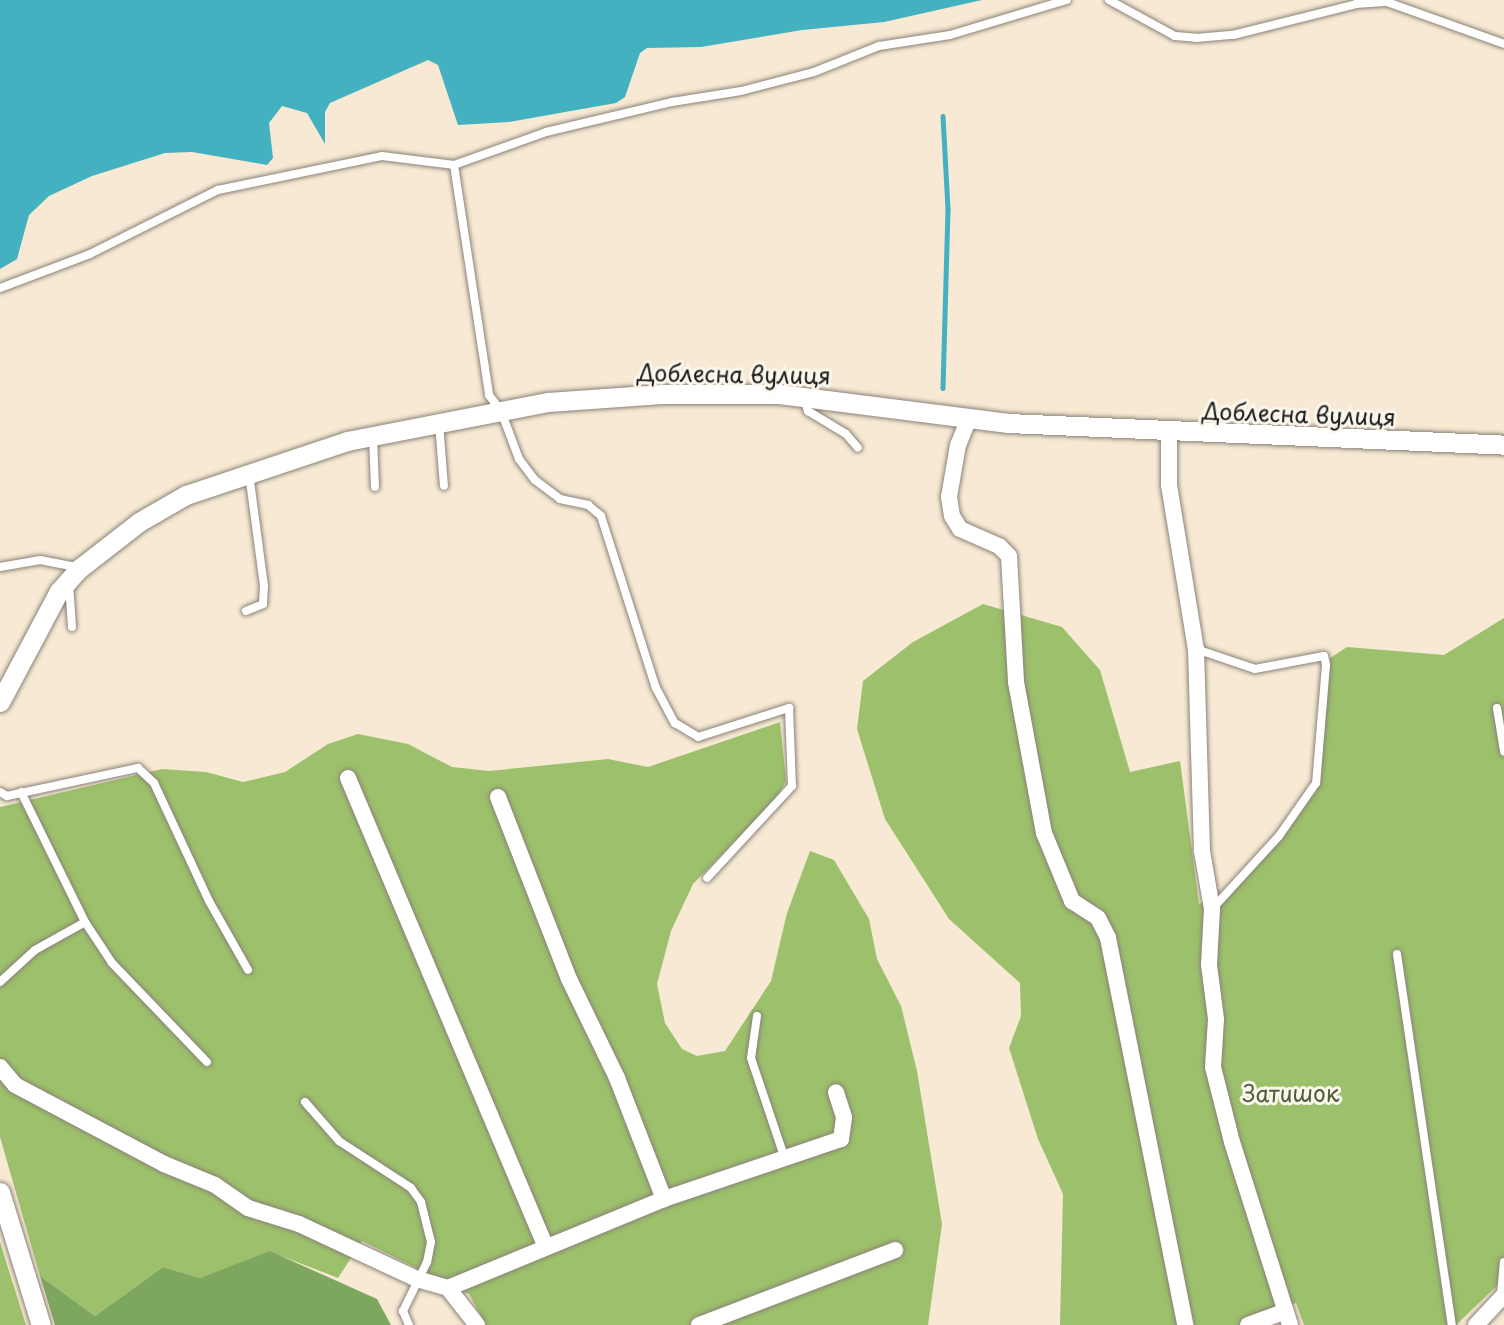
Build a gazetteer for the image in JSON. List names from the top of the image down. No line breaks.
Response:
{"streets":{"street":["Доблесна вулиця"]},"parks":["Затишок"]}
